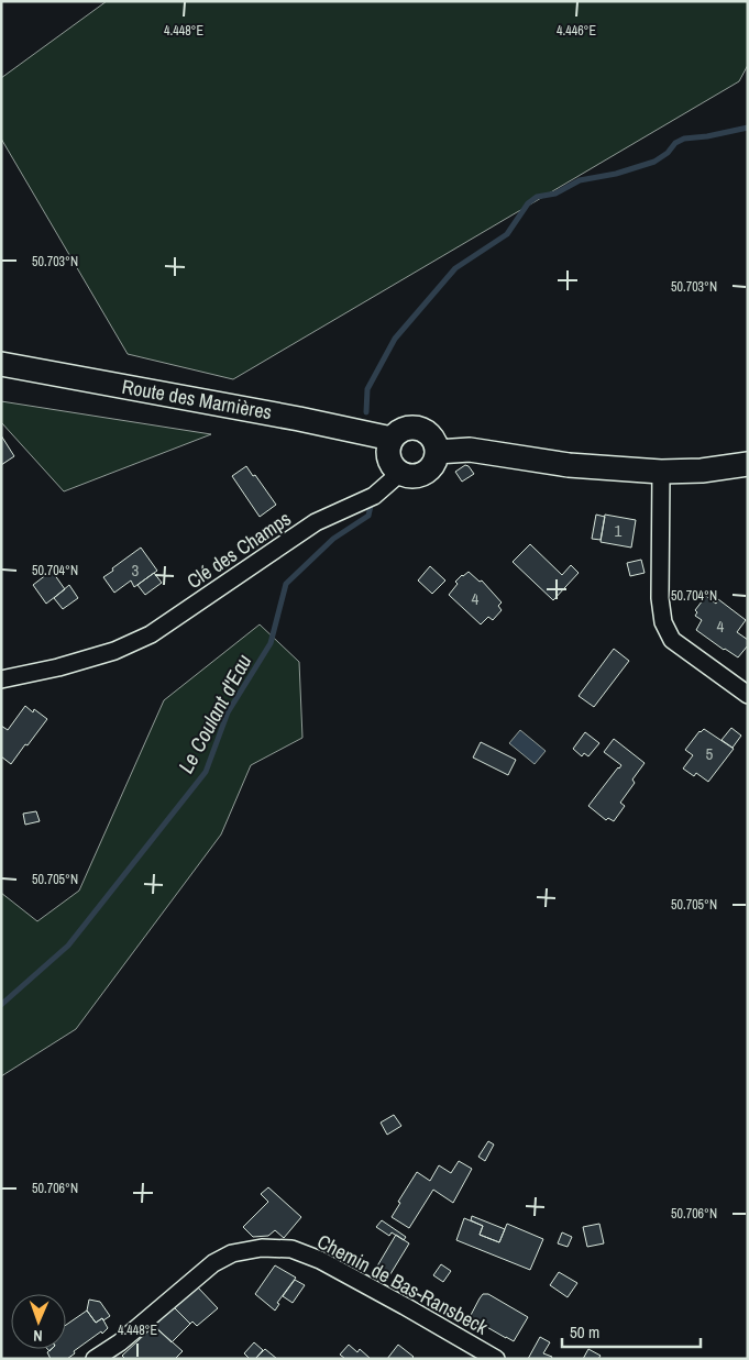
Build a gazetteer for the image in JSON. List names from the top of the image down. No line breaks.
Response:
{"streets":{"street":["Route des Marnières","Clé des Champs","Chemin de Bas-Ransbeck"]},"crossings":[["Route des Marnières","Clé des Champs"]],"water":["Le Coulant d'Eau"],"house_numbers":["1","3","4","4","5"],"scale_bar":"50 m","north":"bottom","coordinates":["4.448°E","4.446°E","50.703°N","50.704°N","50.705°N","50.706°N"]}
